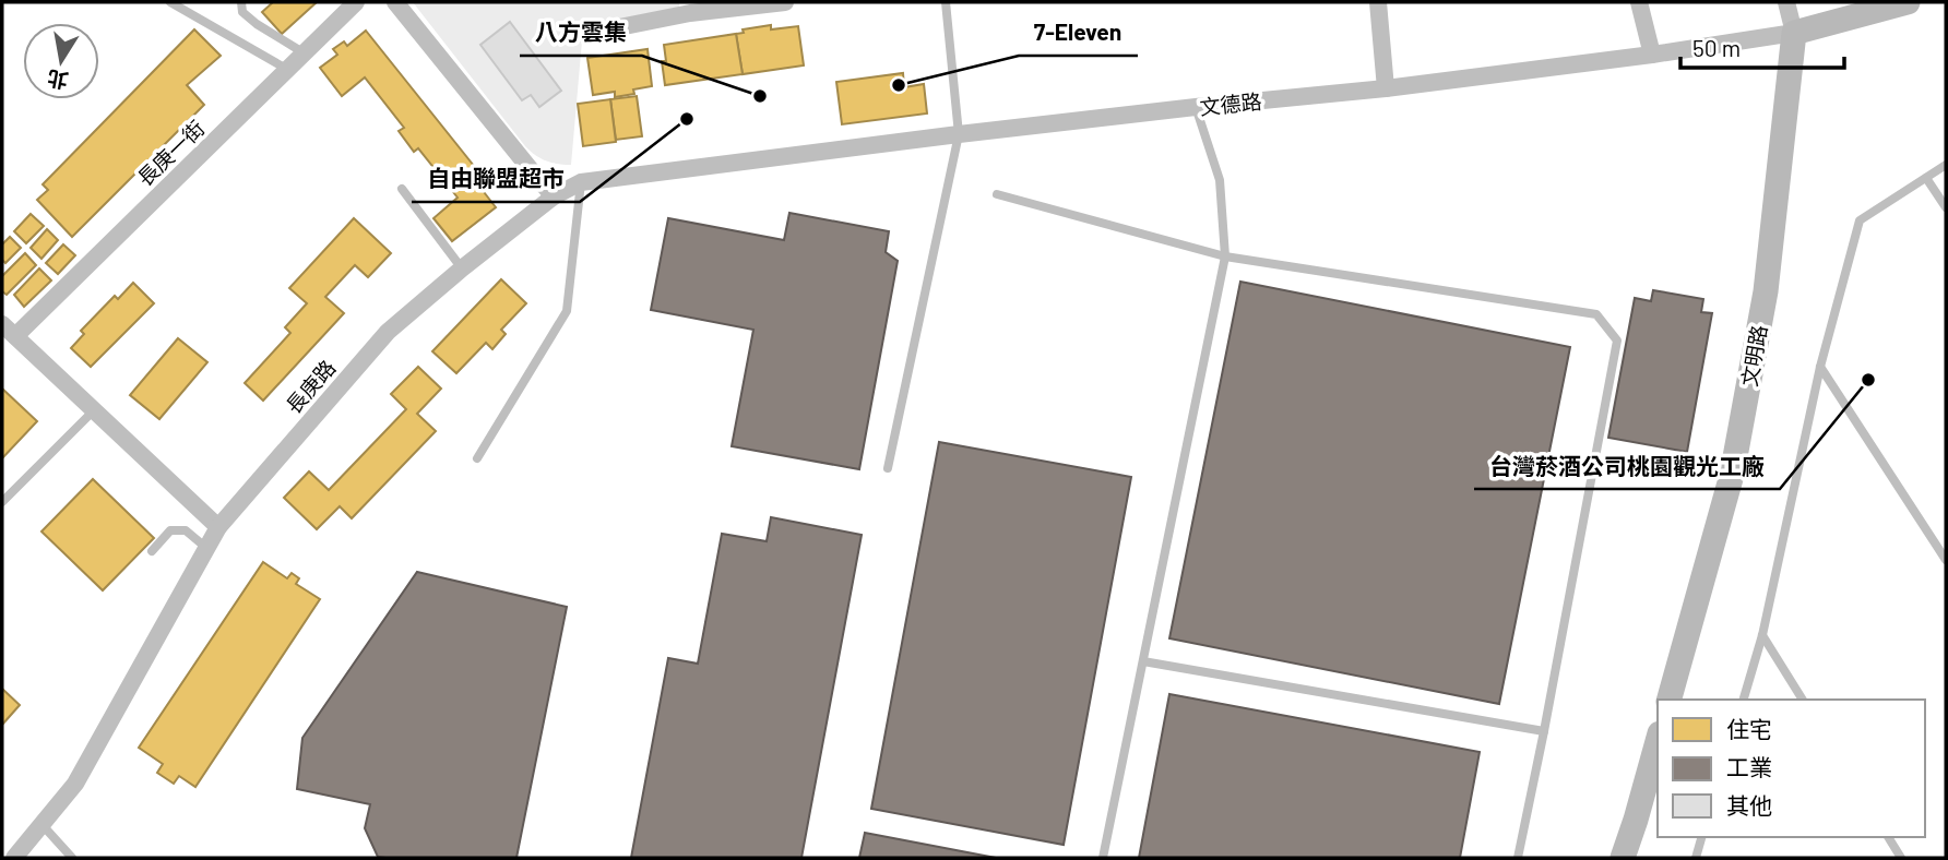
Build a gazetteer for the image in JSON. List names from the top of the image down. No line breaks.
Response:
{"streets":{"street":["文德路","長庚一街","文明路","長庚路"]},"crossings":[["文德路","文明路"],["文德路","長庚路"]],"places":["7-Eleven","八方雲集","自由聯盟超市","台灣菸酒公司桃園觀光工廠"],"legend":["住宅","工業","其他"],"scale_bar":"50 m","north":"bottom"}
